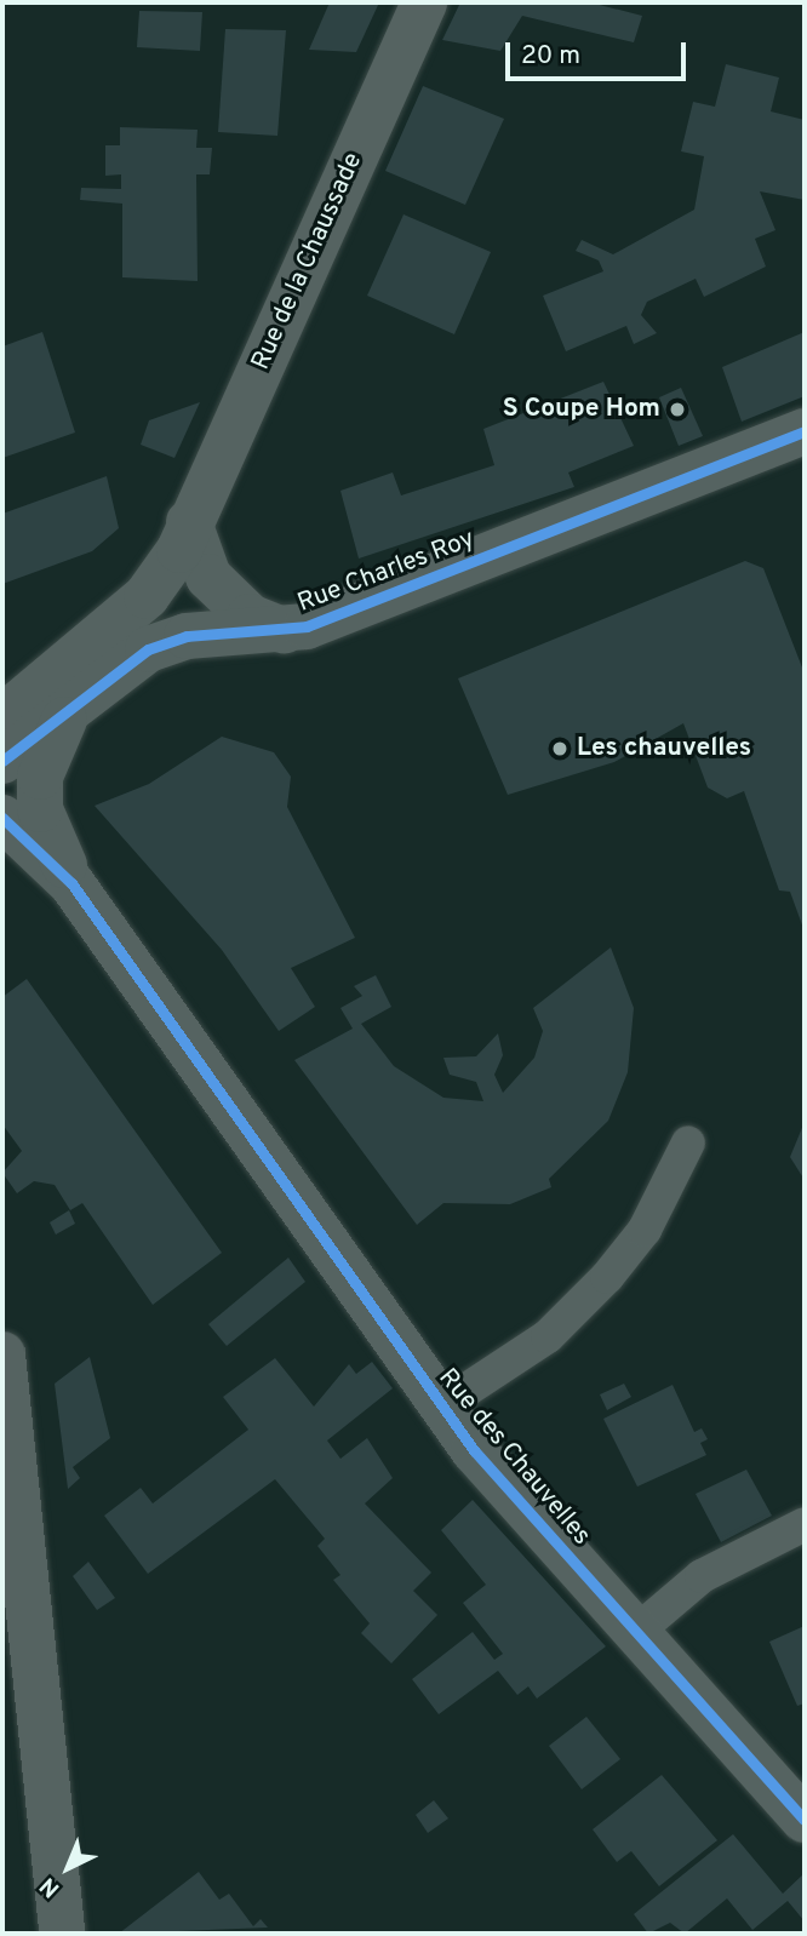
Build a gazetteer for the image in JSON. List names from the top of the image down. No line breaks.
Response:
{"streets":{"street":["Rue de la Chaussade","Rue Charles Roy","Rue des Chauvelles"]},"crossings":[["Rue Charles Roy","Rue des Chauvelles"]],"places":["S Coupe Hom","Les chauvelles"],"scale_bar":"20 m","north":"bottom left"}
